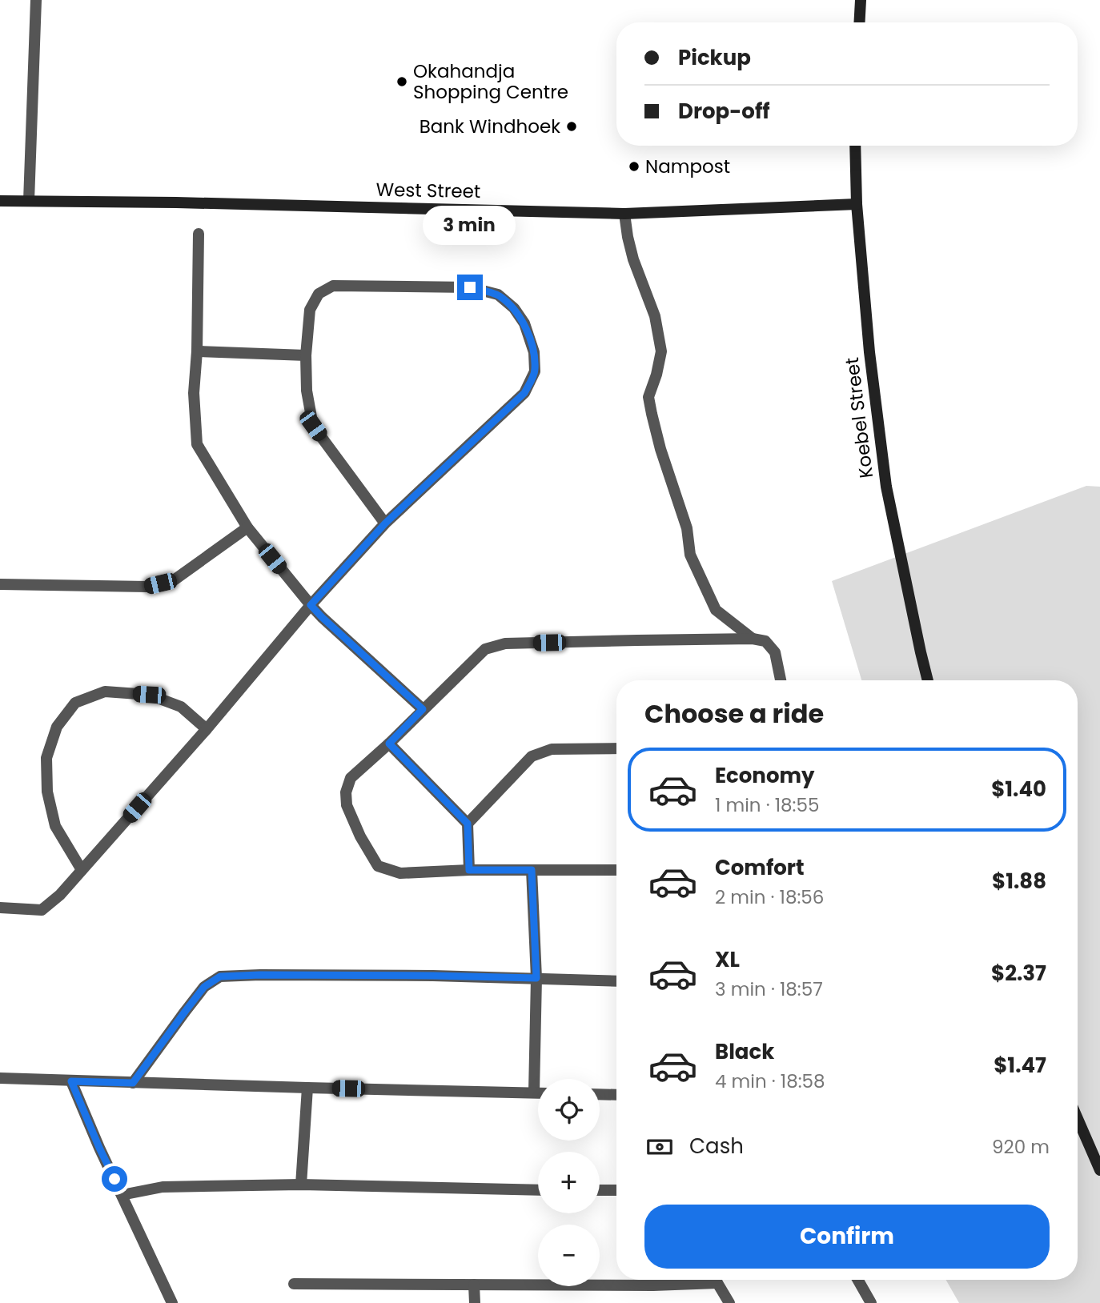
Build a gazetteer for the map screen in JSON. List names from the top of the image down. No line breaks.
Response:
{"streets":{"street":["West Street","Koebel Street"]},"crossings":[["West Street","Koebel Street"]],"places":["Okahandja Shopping Centre","Bank Windhoek","Nampost"],"page":{"banner":["Pickup","Drop-off"],"bubble":"3 min","heading":"Choose a ride","list":[{"name":"Economy","note":"1 min · 18:55","value":"$1.40"},{"name":"Comfort","note":"2 min · 18:56","value":"$1.88"},{"name":"XL","note":"3 min · 18:57","value":"$2.37"},{"name":"Black","note":"4 min · 18:58","value":"$1.47"}],"map_buttons":["+","−"],"pay":["Cash","920 m"],"buttons":"Confirm"}}
